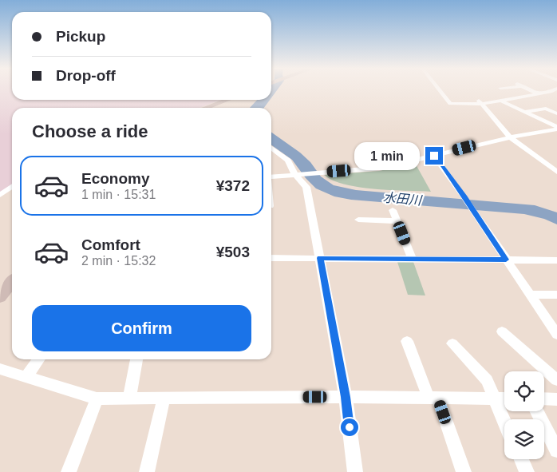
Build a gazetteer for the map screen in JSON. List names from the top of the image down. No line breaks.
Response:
{"water":["水田川"],"page":{"banner":["Pickup","Drop-off"],"heading":"Choose a ride","bubble":"1 min","list":[{"name":"Economy","note":"1 min · 15:31","value":"¥372"},{"name":"Comfort","note":"2 min · 15:32","value":"¥503"}],"buttons":"Confirm"}}
